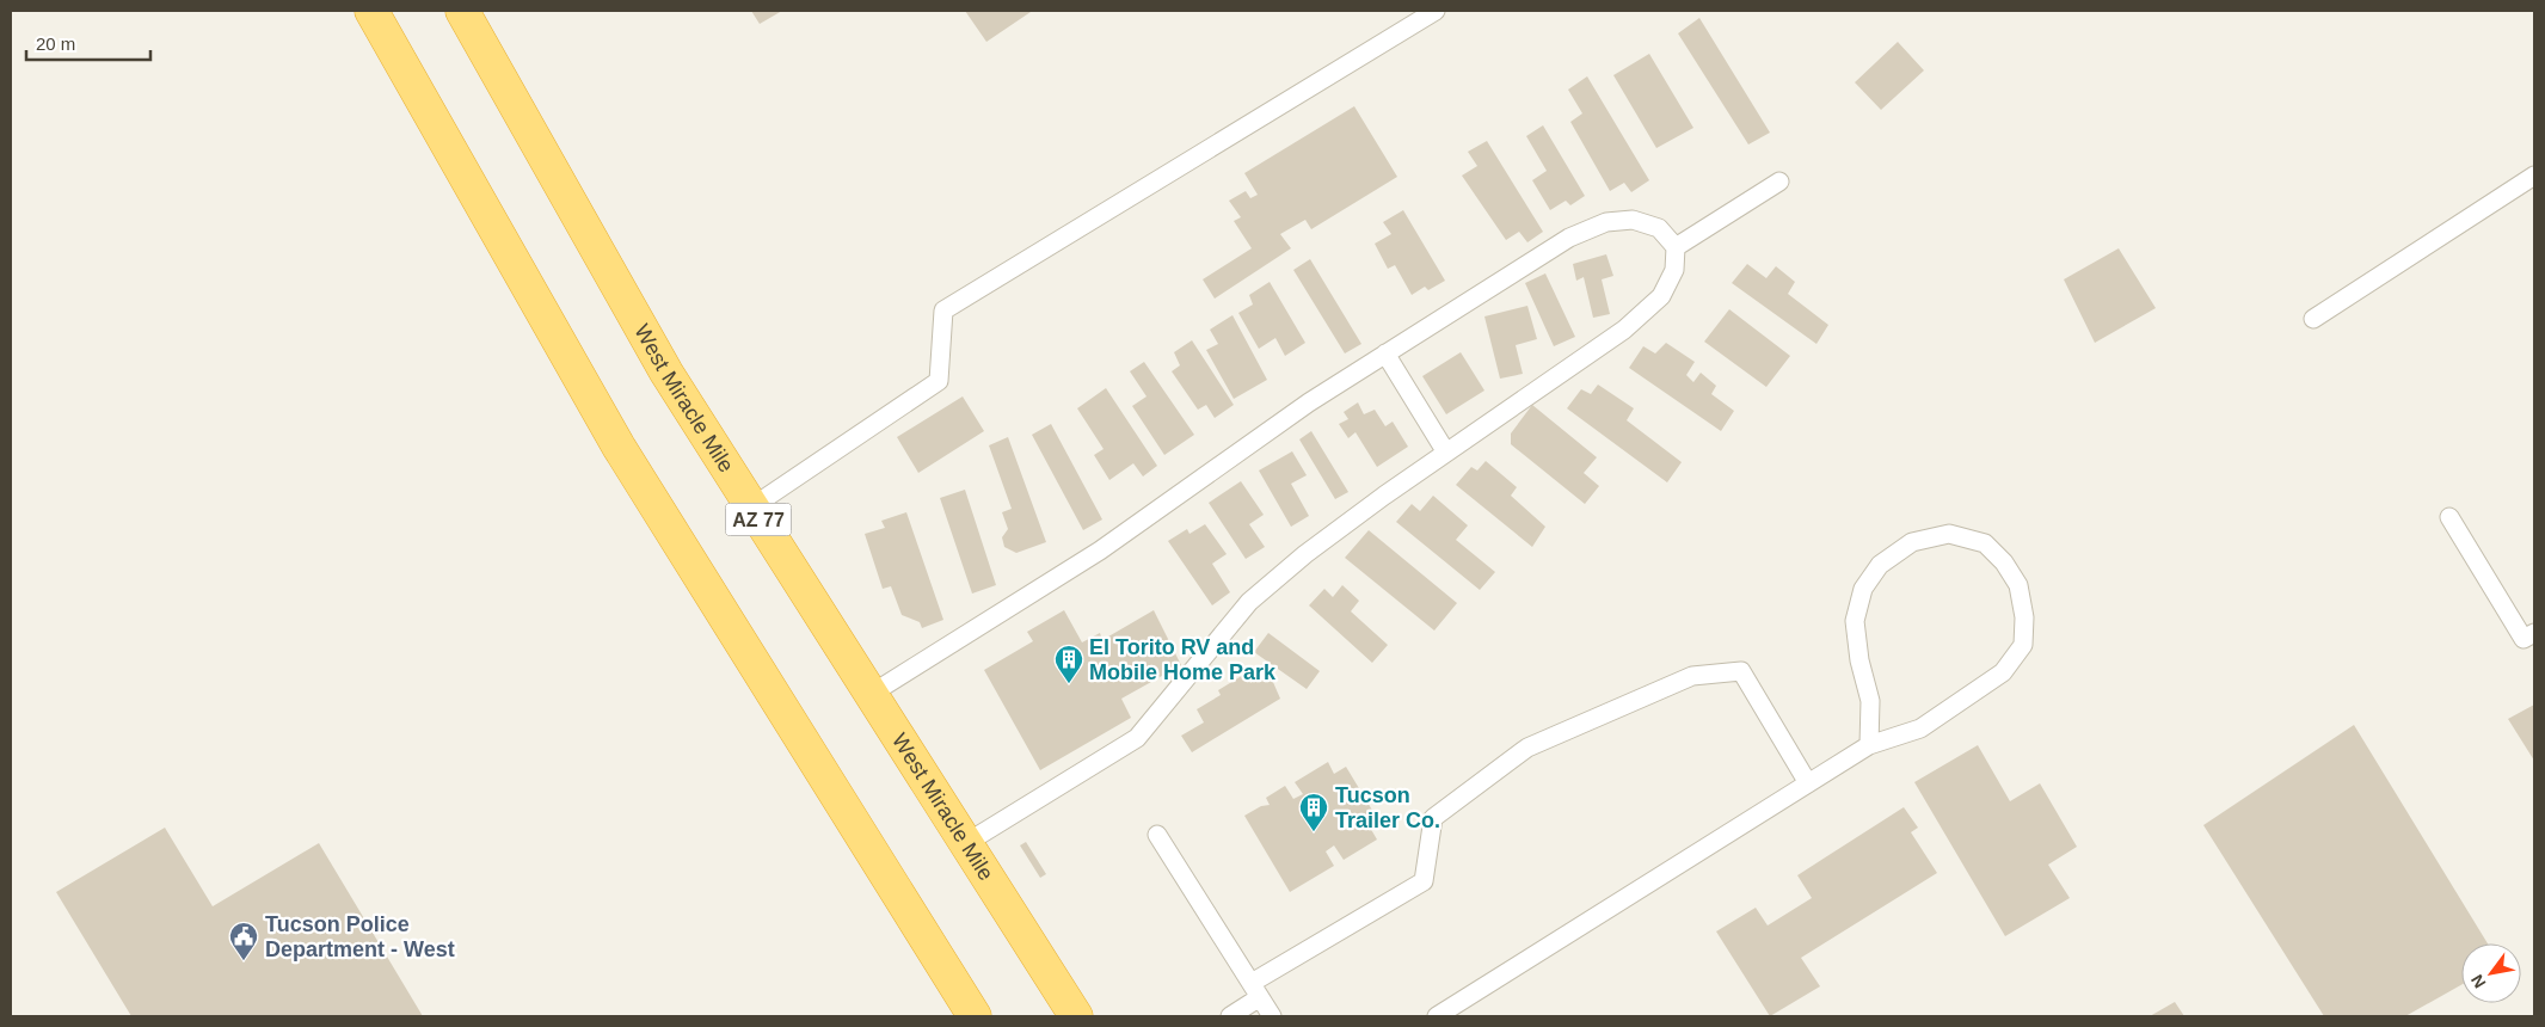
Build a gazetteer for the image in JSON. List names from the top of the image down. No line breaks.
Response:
{"streets":{"highway":["West Miracle Mile","AZ 77"]},"places":{"building":["El Torito RV and Mobile Home Park","Tucson Trailer Co."],"public building":["Tucson Police Department - West"]},"scale_bar":"20 m","north":"bottom left"}
